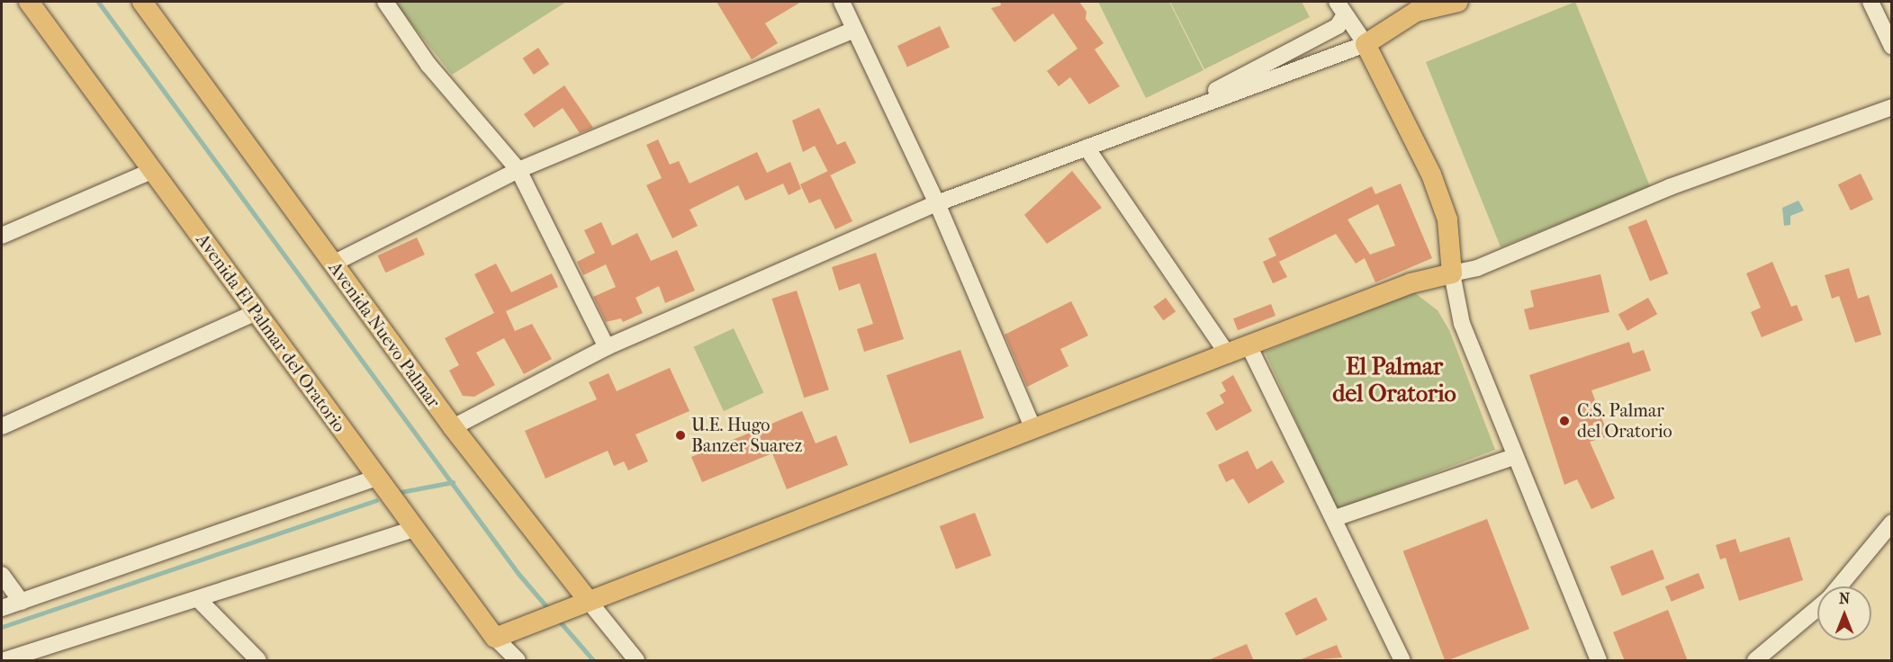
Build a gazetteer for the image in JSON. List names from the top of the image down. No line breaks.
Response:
{"streets":{"main road":["Avenida El Palmar del Oratorio","Avenida Nuevo Palmar"]},"districts":["El Palmar del Oratorio"],"places":["C.S. Palmar del Oratorio","U.E. Hugo Banzer Suarez"],"north":"top"}
